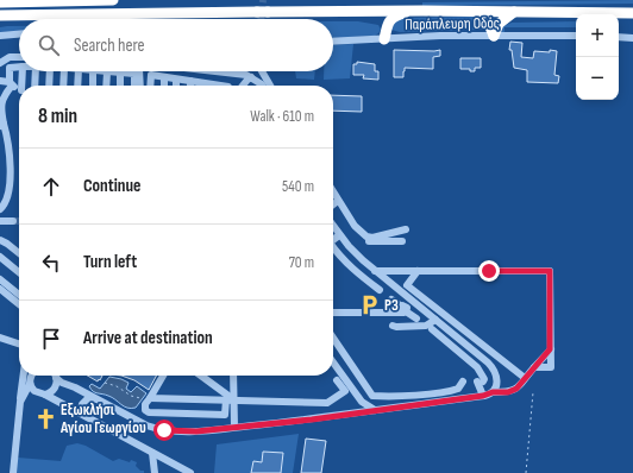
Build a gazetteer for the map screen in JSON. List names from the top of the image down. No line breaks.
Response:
{"streets":{"street":["Παράπλευρη Οδός"]},"places":{"parking":["P3"],"church":["Εξωκλήσι Αγίου Γεωργίου"]},"page":{"map_buttons":["+","−"],"search":"Search here","heading":["8 min","Walk · 610 m"],"list":[["Continue","540 m"],["Turn left","70 m"],"Arrive at destination"]}}
